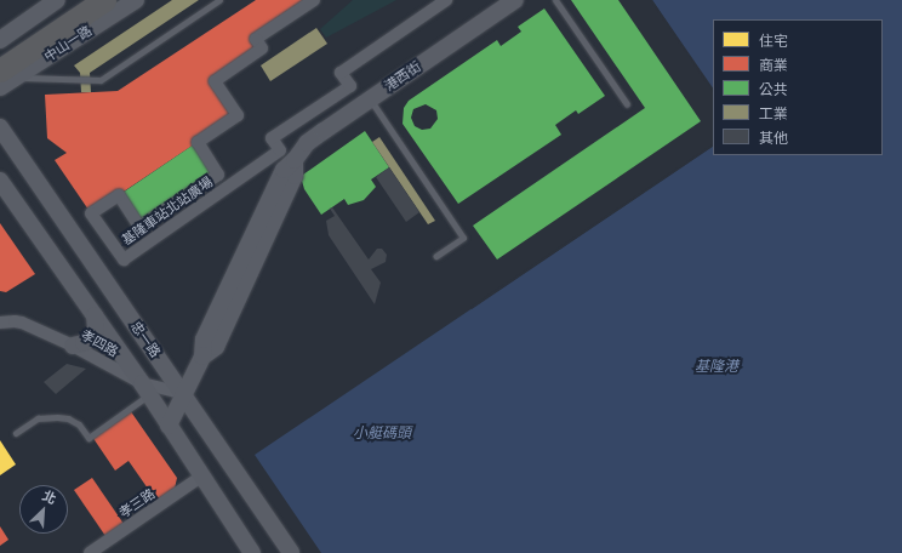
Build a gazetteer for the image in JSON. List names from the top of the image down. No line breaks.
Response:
{"streets":{"street":["中山一路","港西街","基隆車站北站廣場","忠一路","孝四路","孝三路"]},"crossings":[["港西街","忠一路"],["港西街","孝四路"],["忠一路","孝四路"]],"water":["基隆港","小艇碼頭"],"legend":["住宅","商業","公共","工業","其他"],"north":"top right"}
